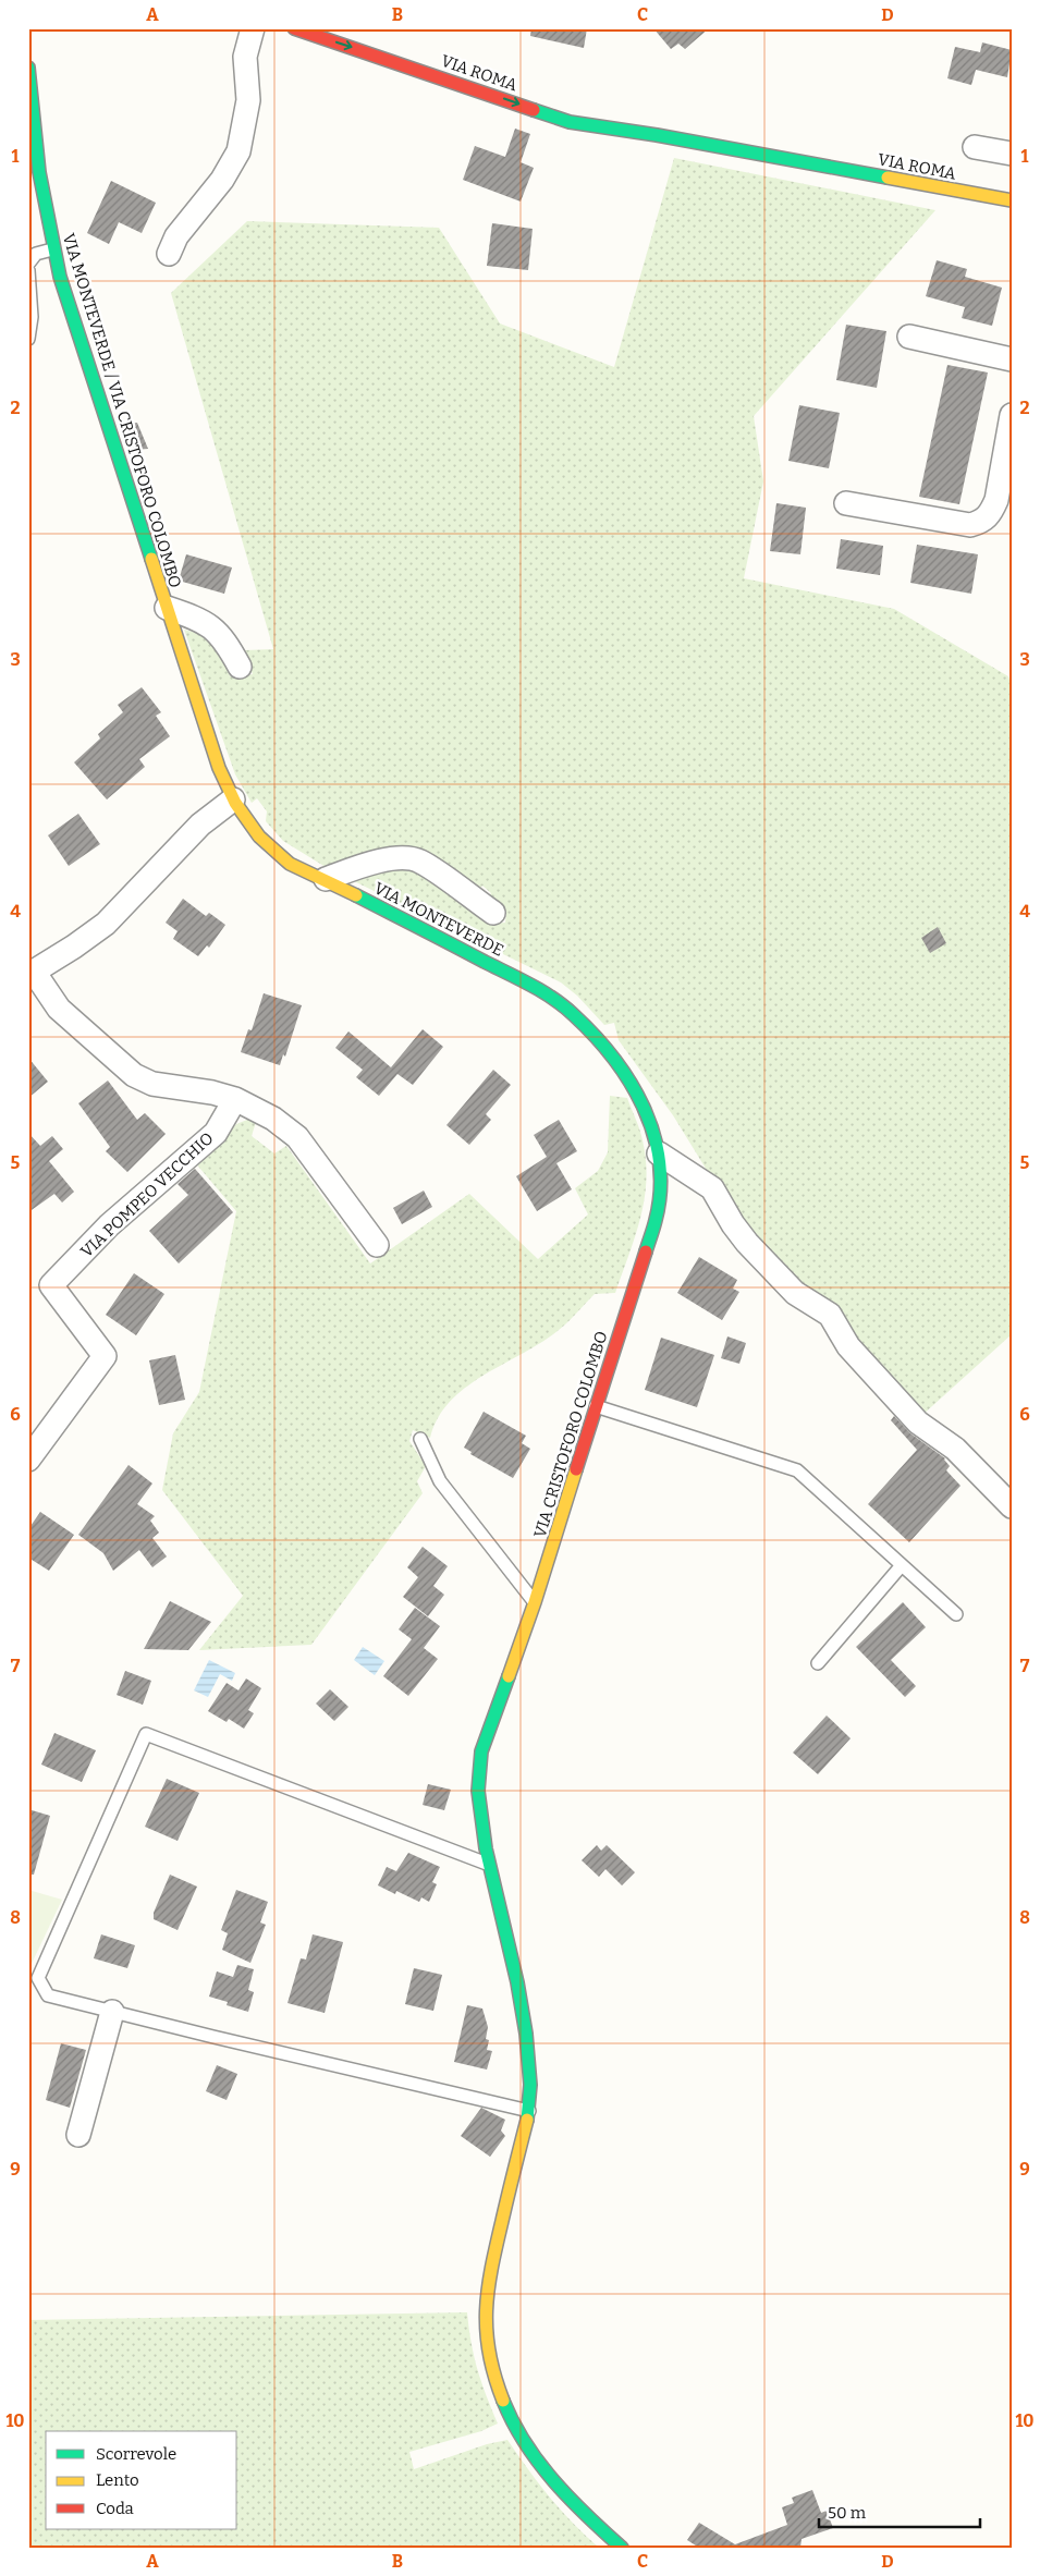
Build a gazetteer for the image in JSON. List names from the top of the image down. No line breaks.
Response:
{"streets":{"street":["VIA ROMA","VIA MONTEVERDE / VIA CRISTOFORO COLOMBO","VIA MONTEVERDE","VIA POMPEO VECCHIO","VIA CRISTOFORO COLOMBO"]},"crossings":[["VIA MONTEVERDE","VIA CRISTOFORO COLOMBO"]],"one_way":["VIA ROMA"],"legend":["Scorrevole","Lento","Coda"],"scale_bar":"50 m","grid":{"columns":["A","B","C","D"],"rows":["1","2","3","4","5","6","7","8","9","10"]}}
